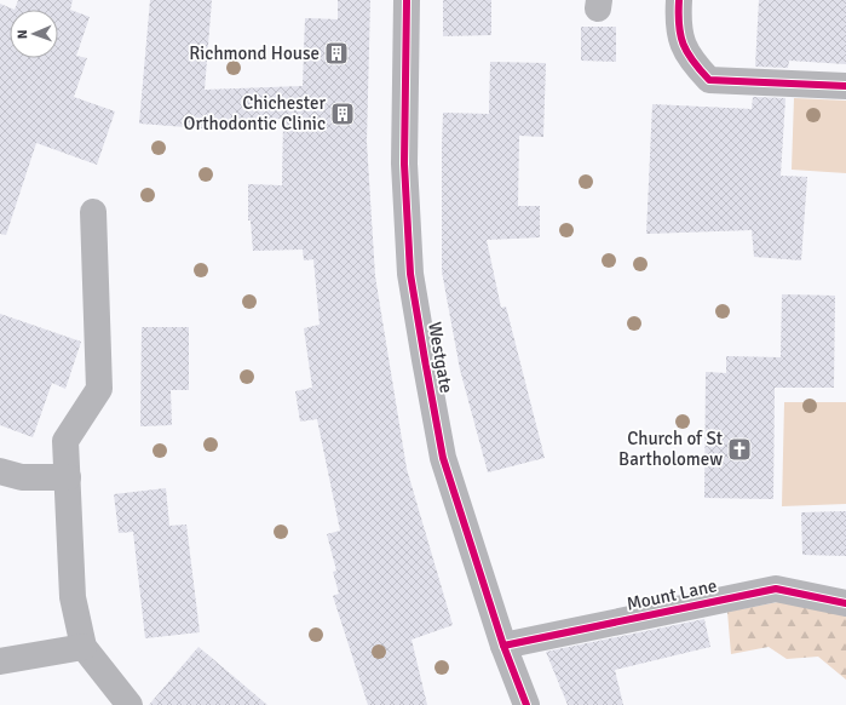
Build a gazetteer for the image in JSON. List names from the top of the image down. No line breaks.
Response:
{"streets":{"street":["Westgate","Mount Lane"]},"crossings":[["Westgate","Mount Lane"]],"places":{"building":["Richmond House","Chichester Orthodontic Clinic"],"church":["Church of St Bartholomew"]},"north":"left"}
